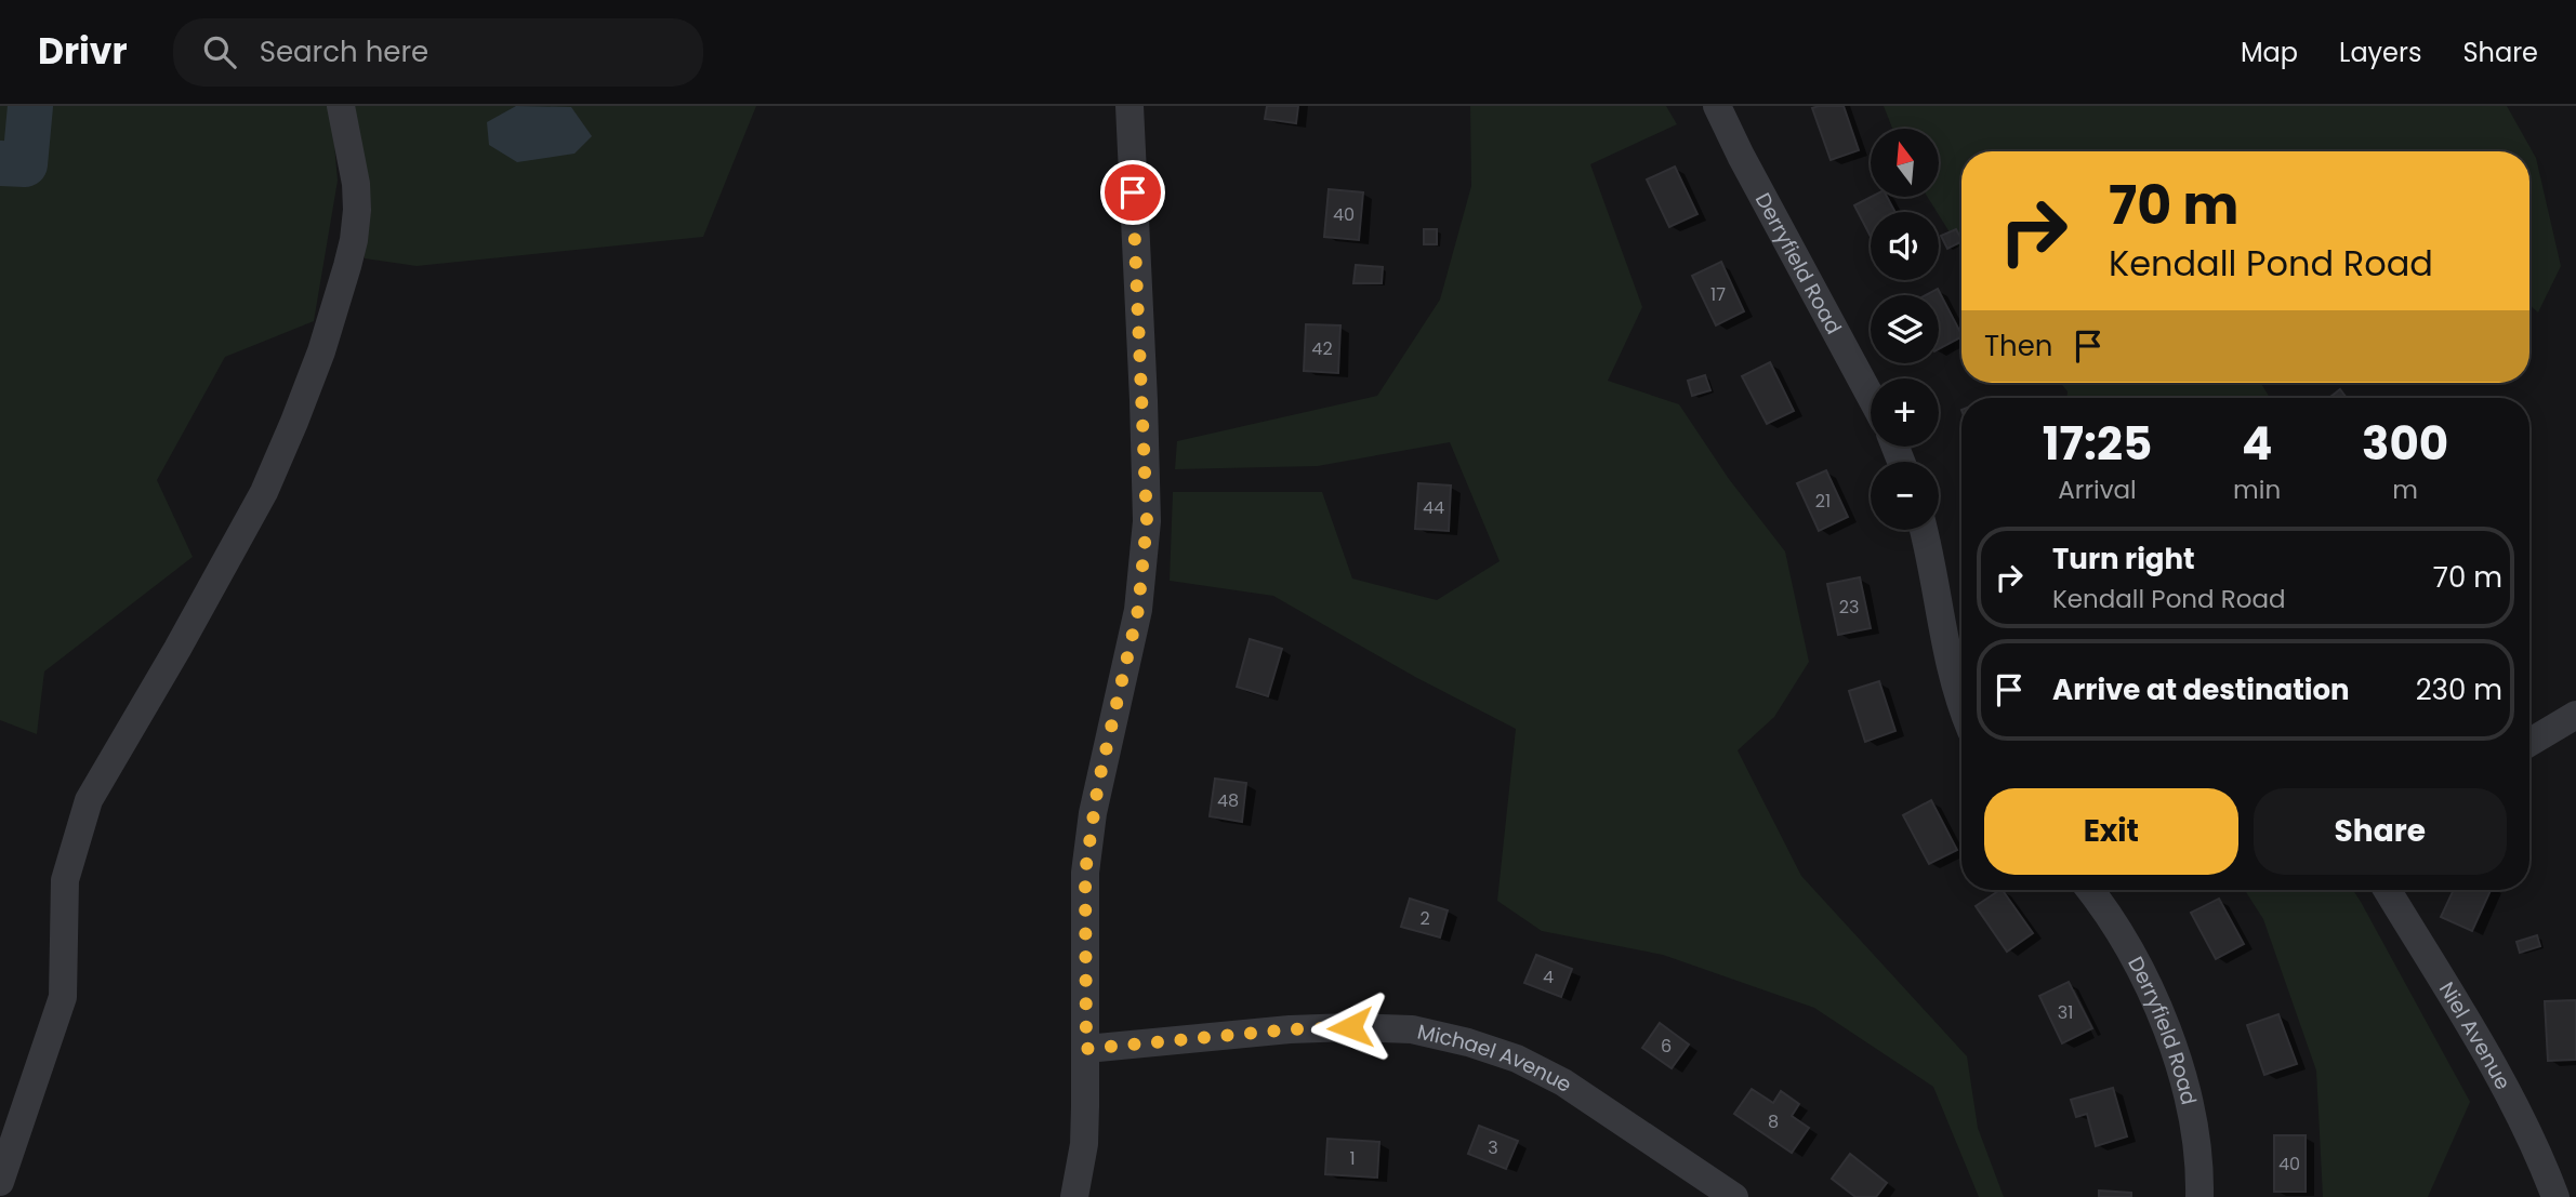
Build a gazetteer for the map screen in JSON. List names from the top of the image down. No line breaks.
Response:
{"streets":{"street":["Derryfield Road","Niel Avenue","Michael Avenue"]},"house_numbers":["40","17","42","21","44","23","48","2","4","31","6","8","3","1","40"],"north":"top","page":{"header":"Drivr","search":"Search here","nav":["Map","Layers","Share"],"map_buttons":["+","−"],"turn":["70 m","Kendall Pond Road"],"then":"Then","eta":["17:25","Arrival","4","min","300","m"],"list":[{"name":"Turn right","note":"Kendall Pond Road","value":"70 m"},{"name":"Arrive at destination","value":"230 m"}],"buttons":["Exit","Share"]}}
